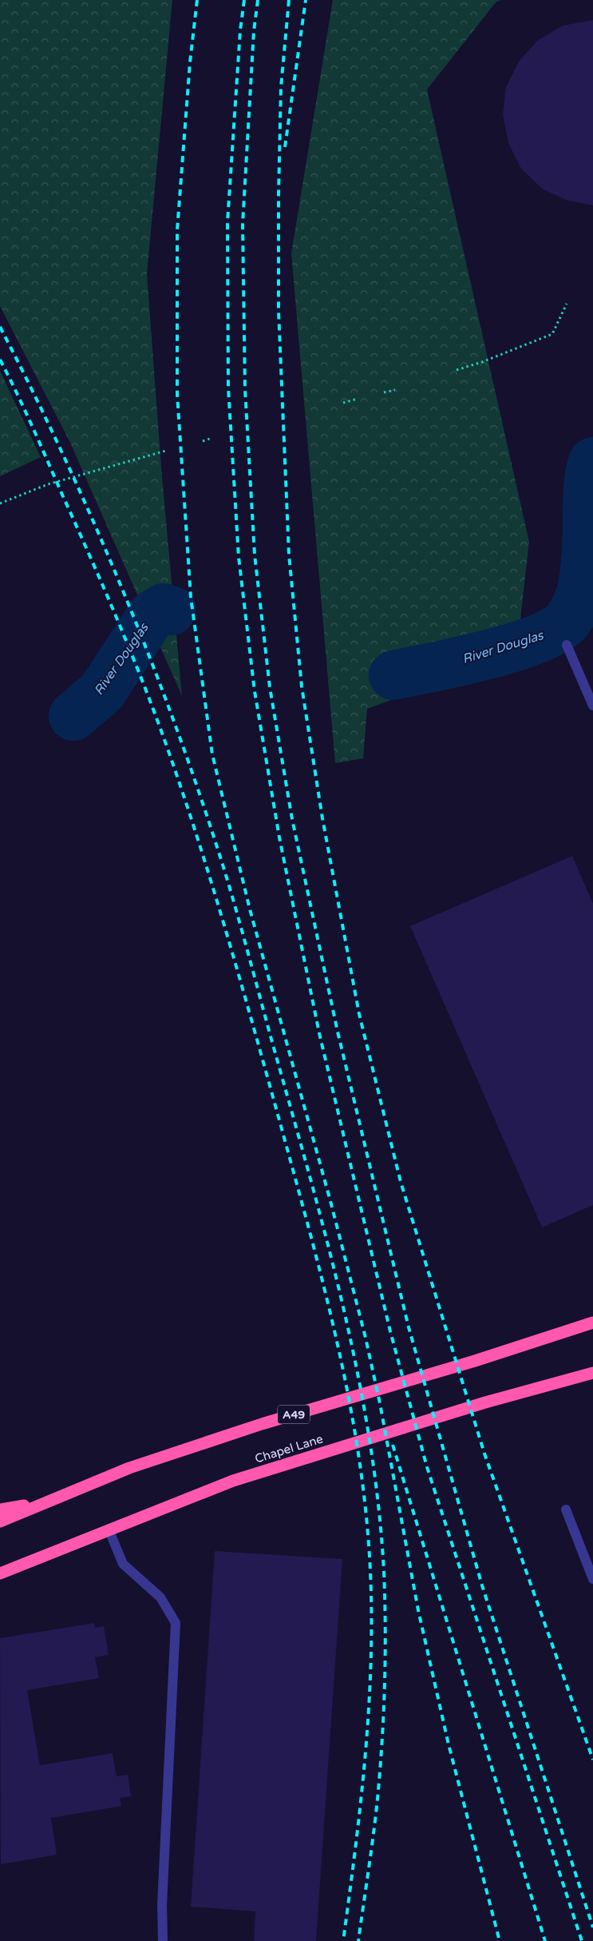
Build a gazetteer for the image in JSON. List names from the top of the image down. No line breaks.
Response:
{"streets":{"highway":["A49","Chapel Lane"]},"water":["River Douglas"]}
